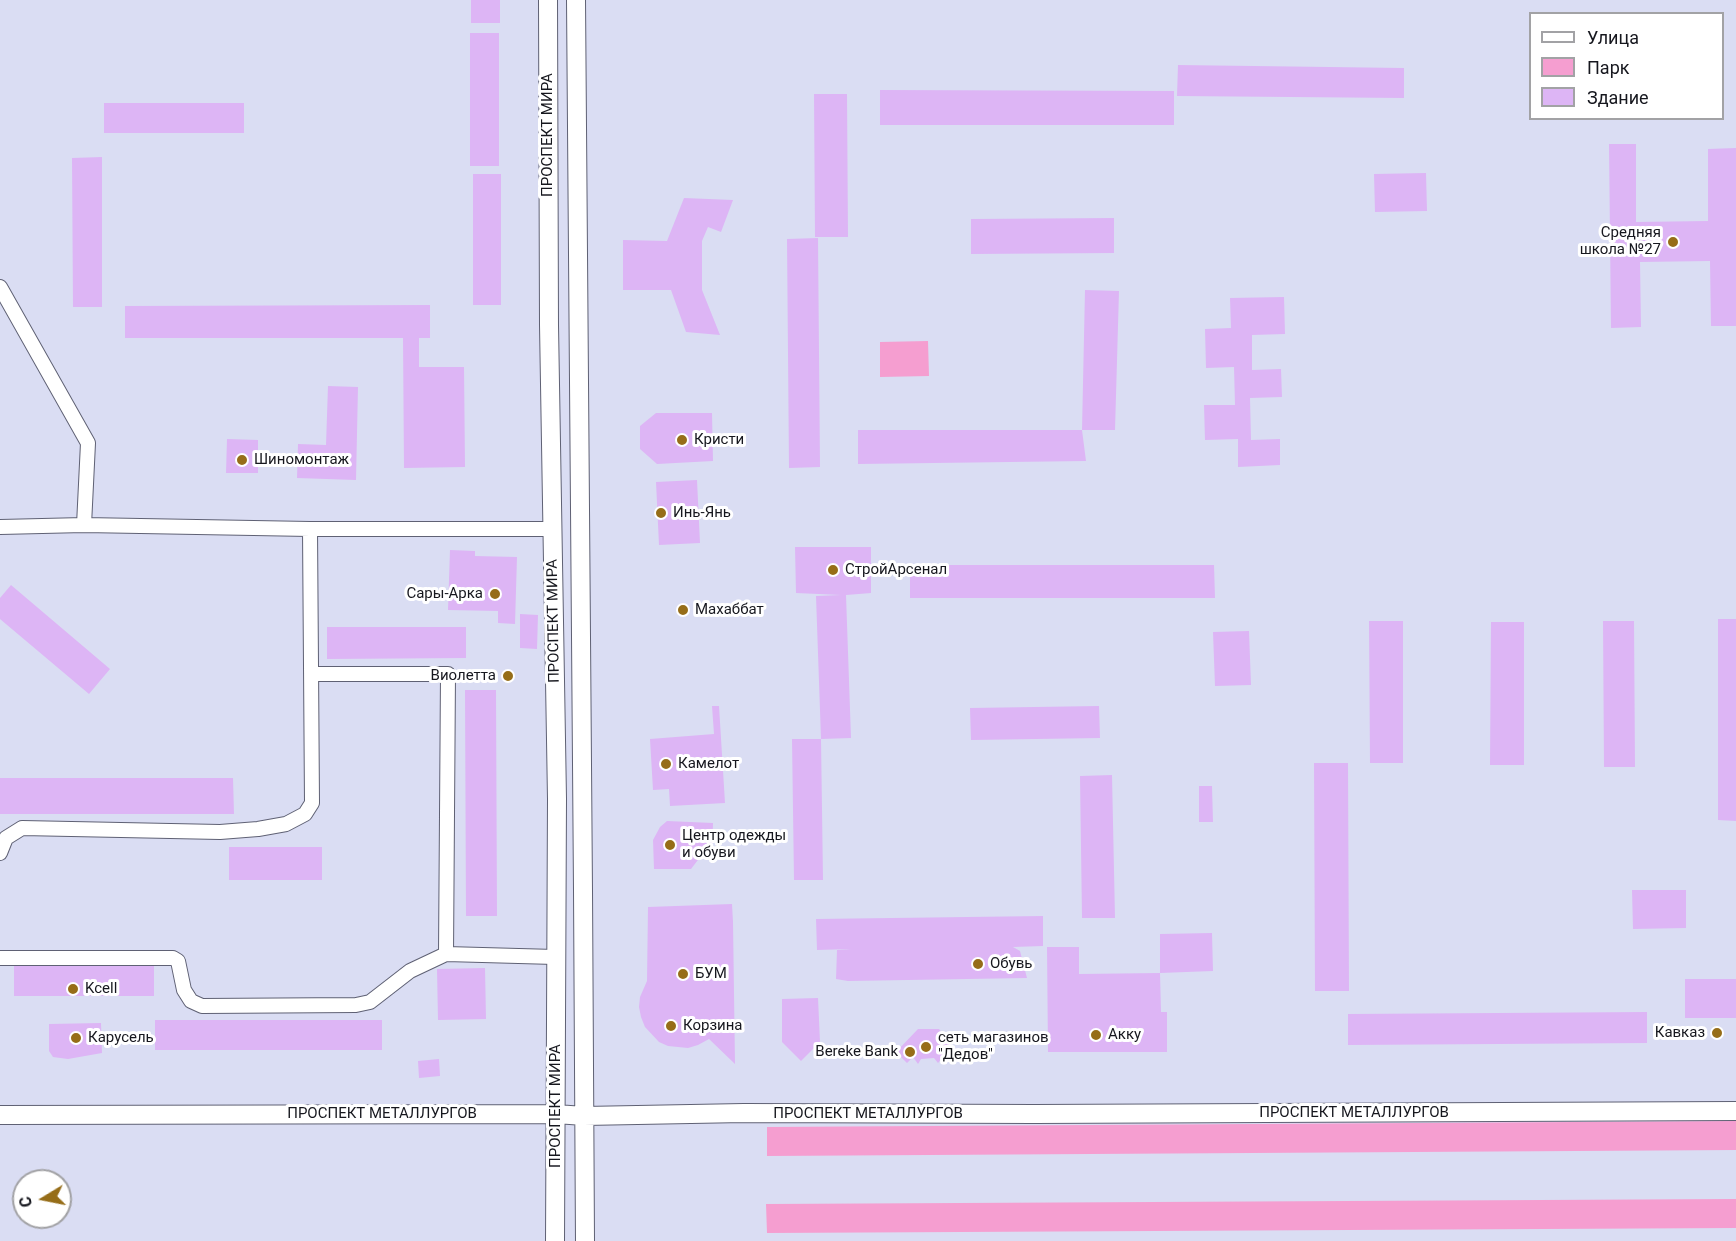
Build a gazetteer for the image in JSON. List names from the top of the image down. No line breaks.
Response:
{"streets":{"main road":["ПРОСПЕКТ МИРА","ПРОСПЕКТ МЕТАЛЛУРГОВ"]},"crossings":[["ПРОСПЕКТ МИРА","ПРОСПЕКТ МЕТАЛЛУРГОВ"]],"places":["Средняя школа №27","Кристи","Шиномонтаж","Инь-Янь","СтройАрсенал","Сары-Арка","Махаббат","Виолетта","Камелот","Центр одежды и обуви","Обувь","БУМ","Kcell","Корзина","Кавказ","Акку","Карусель","сеть магазинов \"Дедов\"","Bereke Bank"],"legend":["Улица","Парк","Здание"],"north":"left"}
